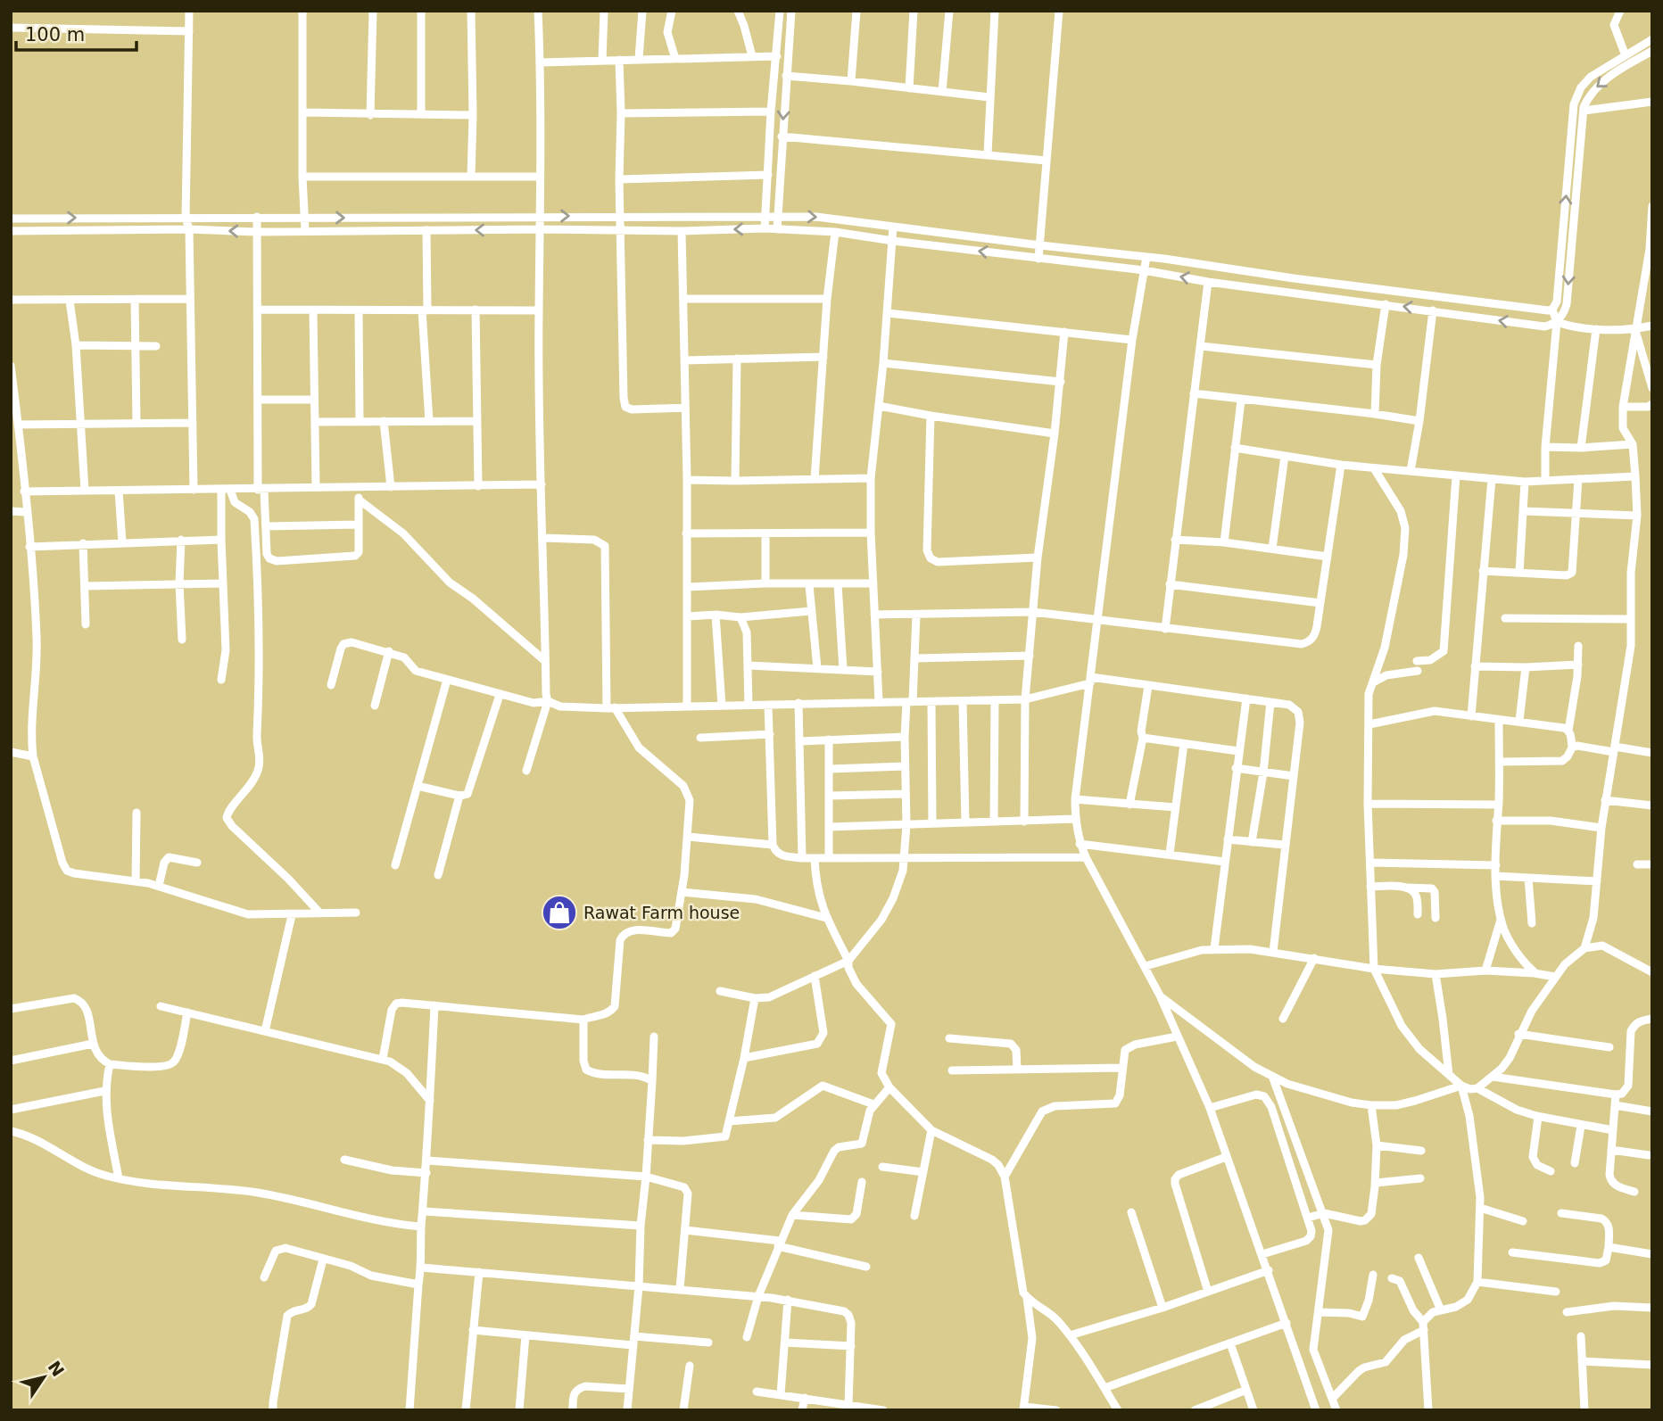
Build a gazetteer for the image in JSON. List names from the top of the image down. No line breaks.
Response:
{"places":{"shop":["Rawat Farm house"]},"scale_bar":"100 m","north":"top right"}
